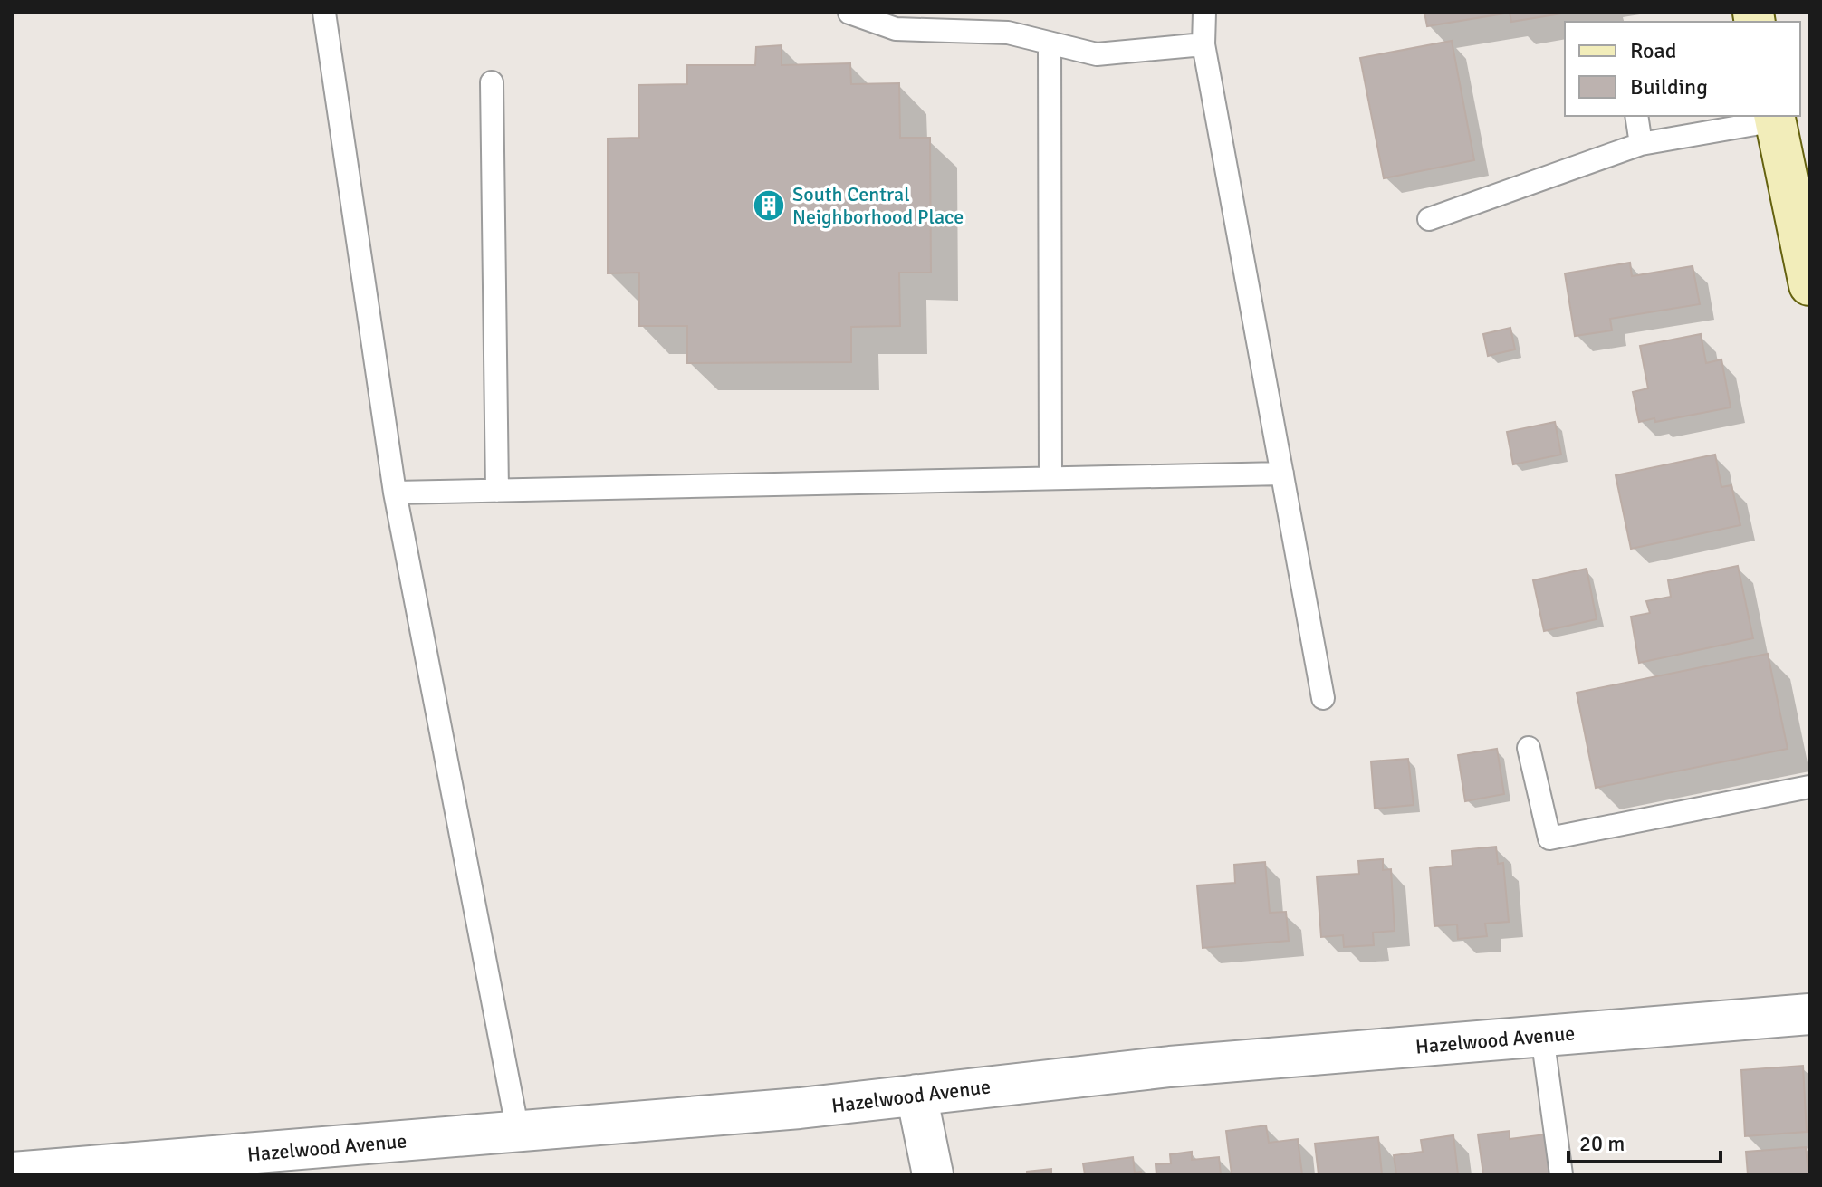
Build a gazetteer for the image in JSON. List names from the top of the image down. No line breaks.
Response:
{"streets":{"street":["Hazelwood Avenue"]},"places":{"building":["South Central Neighborhood Place"]},"legend":["Road","Building"],"scale_bar":"20 m"}
